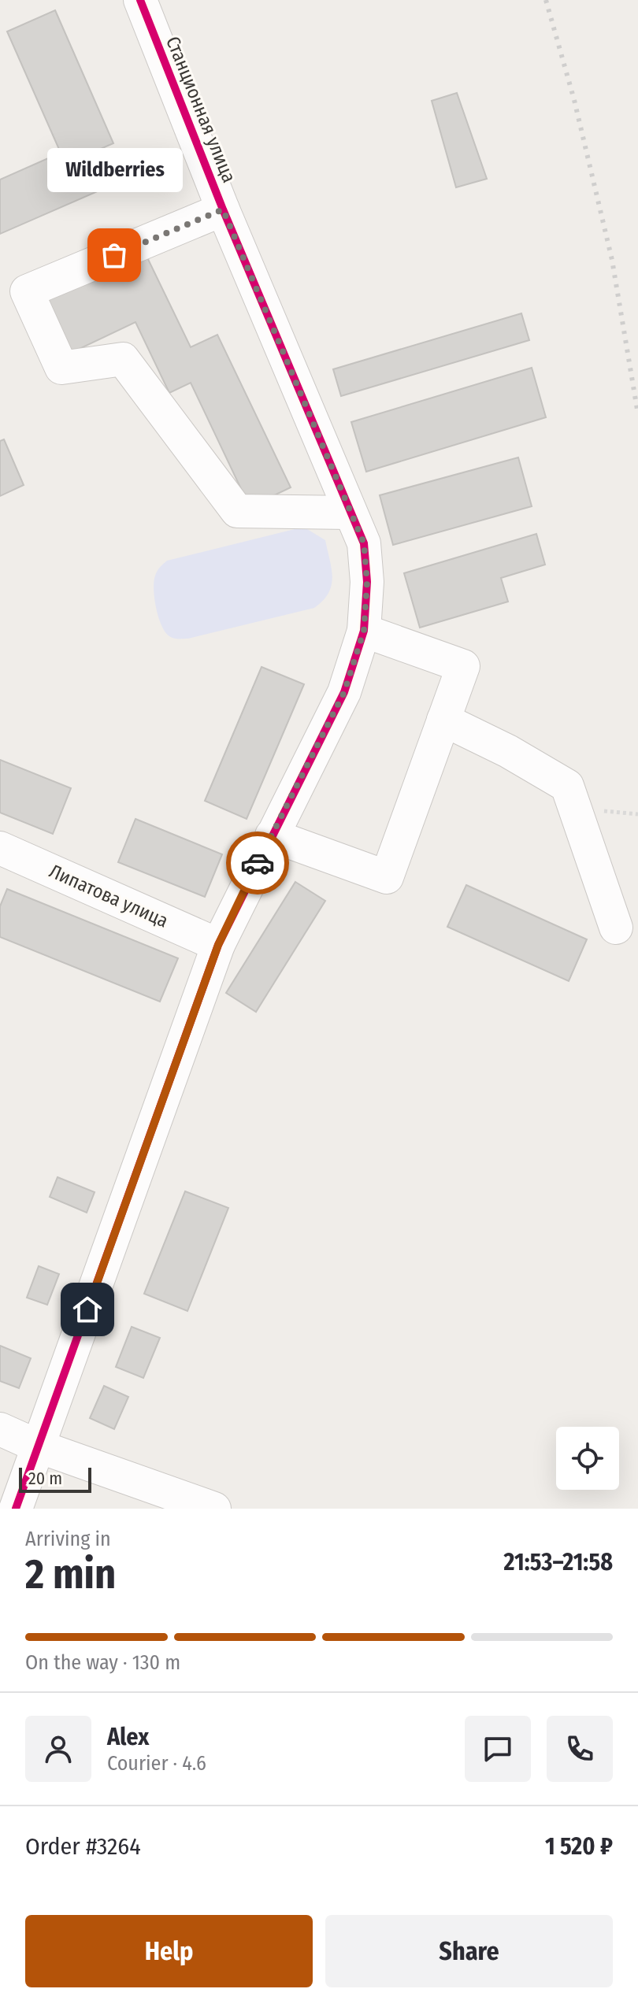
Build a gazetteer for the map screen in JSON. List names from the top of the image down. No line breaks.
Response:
{"streets":{"street":["Станционная улица","Липатова улица"]},"crossings":[["Станционная улица","Липатова улица"]],"places":["Wildberries"],"scale_bar":"20 m","page":{"bubble":"Wildberries","scale":"20 m","heading":["2 min","Arriving in","21:53–21:58"],"panel":["Alex","Courier · 4.6","Order #3264","1 520 ₽"],"bar":"On the way · 130 m","buttons":["Help","Share"]}}
